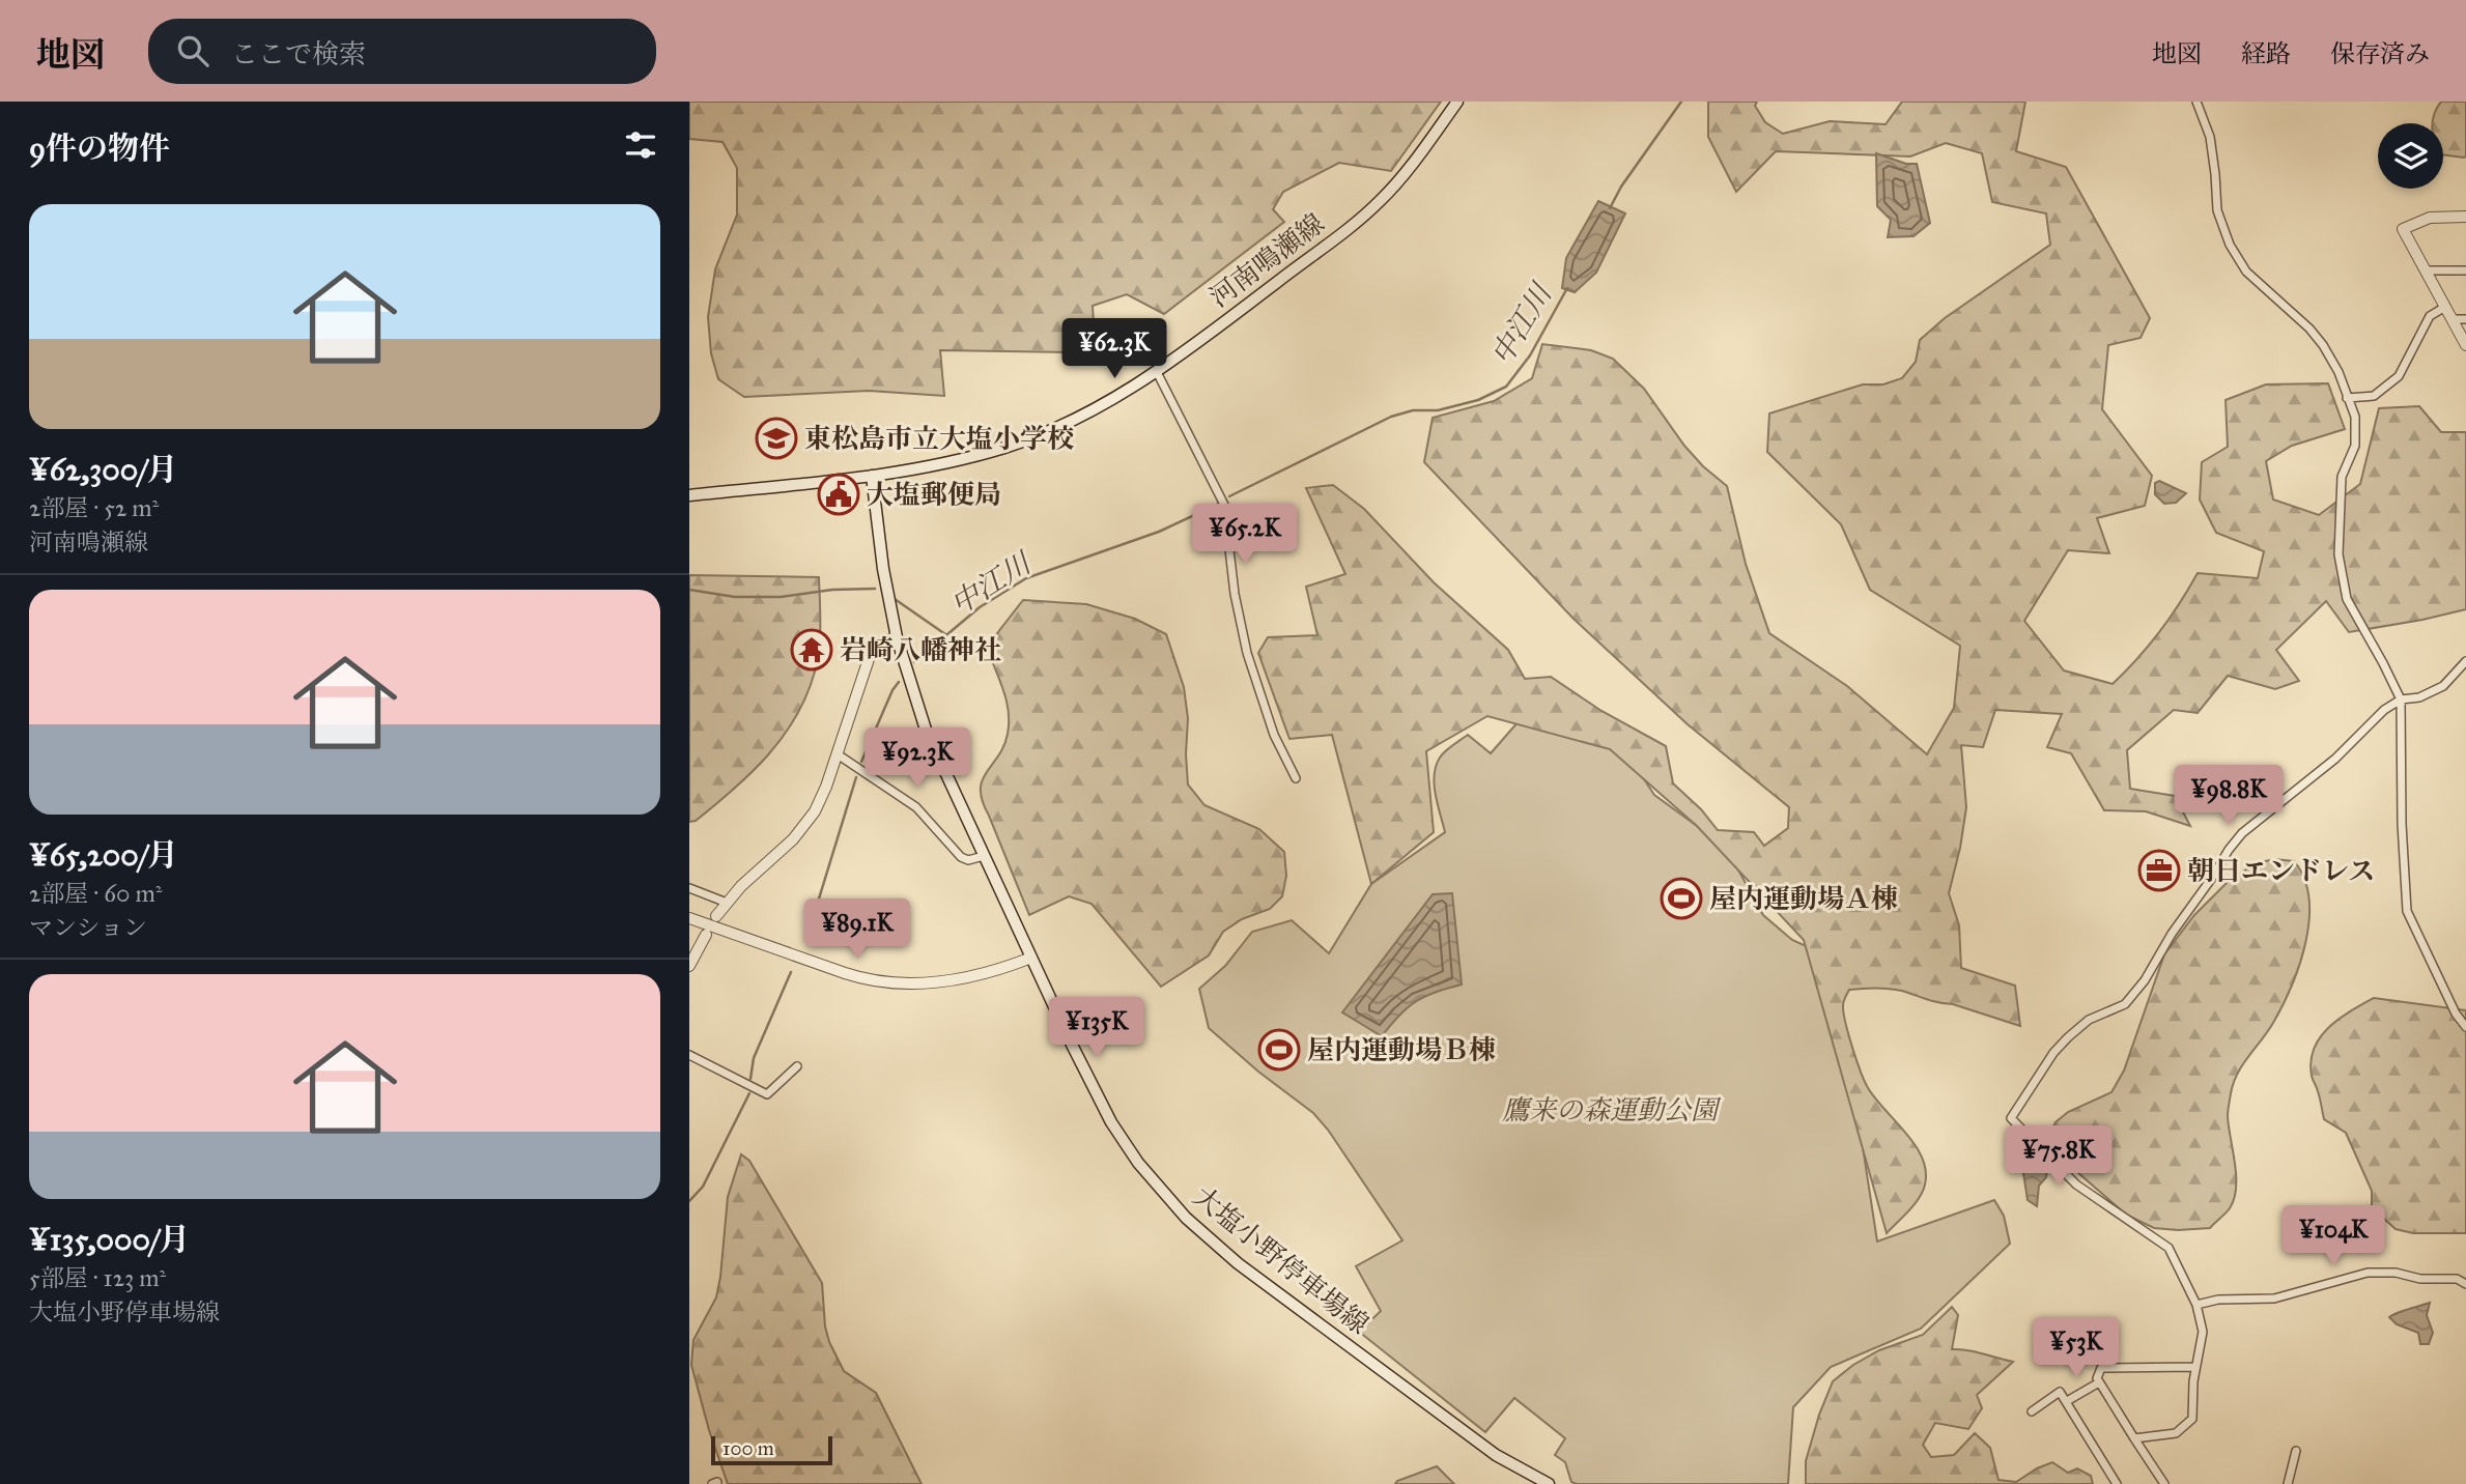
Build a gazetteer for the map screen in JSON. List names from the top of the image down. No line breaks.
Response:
{"streets":{"main road":["河南鳴瀬線","大塩小野停車場線"]},"crossings":[["河南鳴瀬線","大塩小野停車場線"]],"water":["中江川"],"parks":["鷹来の森運動公園"],"places":{"school or university":["東松島市立大塩小学校"],"public building":["大塩郵便局"],"temple":["岩崎八幡神社"],"office":["朝日エンドレス"],"sports":["屋内運動場Ａ棟","屋内運動場Ｂ棟"]},"scale_bar":"100 m","page":{"header":"地図","search":"ここで検索","nav":["地図","経路","保存済み"],"heading":"9件の物件","list":[{"name":"¥62,300/月","note":"2部屋 · 52 m² · 河南鳴瀬線"},{"name":"¥65,200/月","note":"2部屋 · 60 m² · マンション"},{"name":"¥135,000/月","note":"5部屋 · 123 m² · 大塩小野停車場線"}],"price":["¥62.3K","¥65.2K","¥92.3K","¥98.8K","¥89.1K","¥135K","¥75.8K","¥104K","¥53K"],"scale":"100 m"}}
